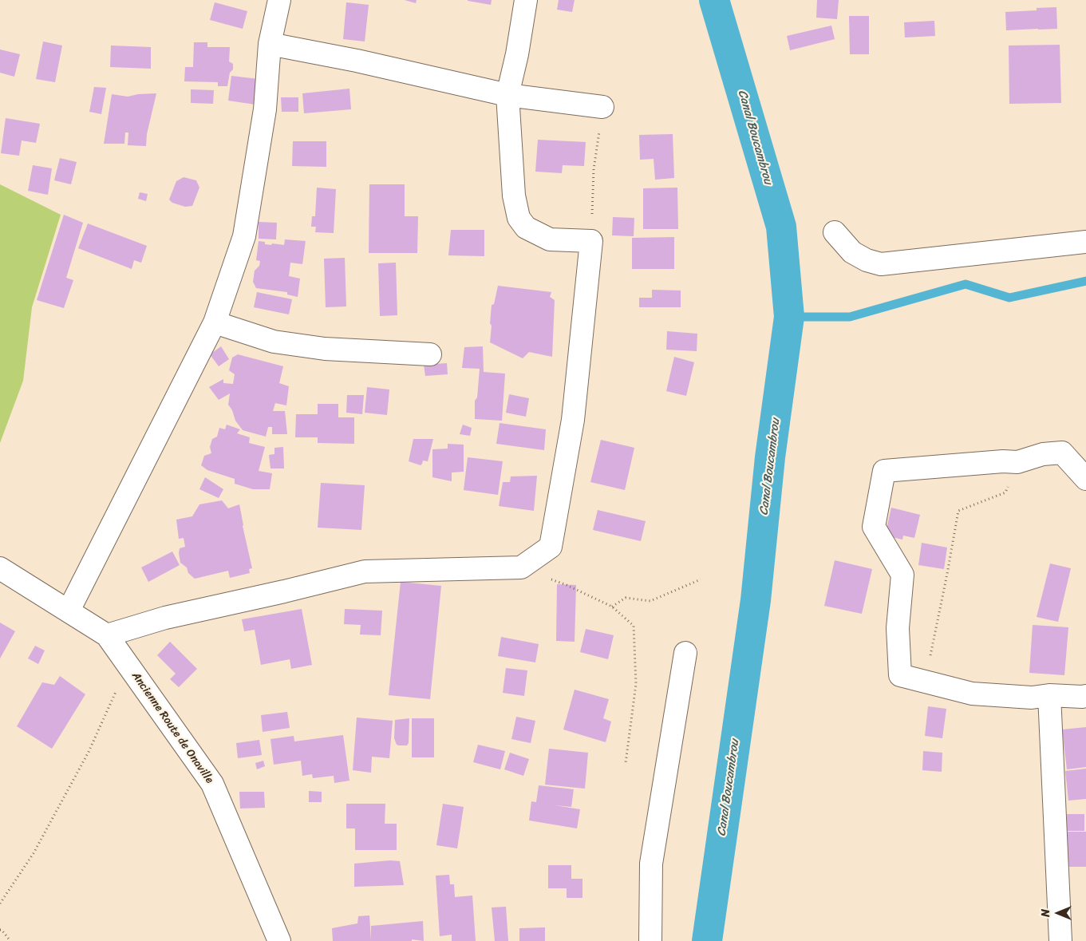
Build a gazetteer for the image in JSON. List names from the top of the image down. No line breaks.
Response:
{"streets":{"street":["Ancienne Route de Onaville"]},"water":["Canal Boucambrou"],"north":"left"}
